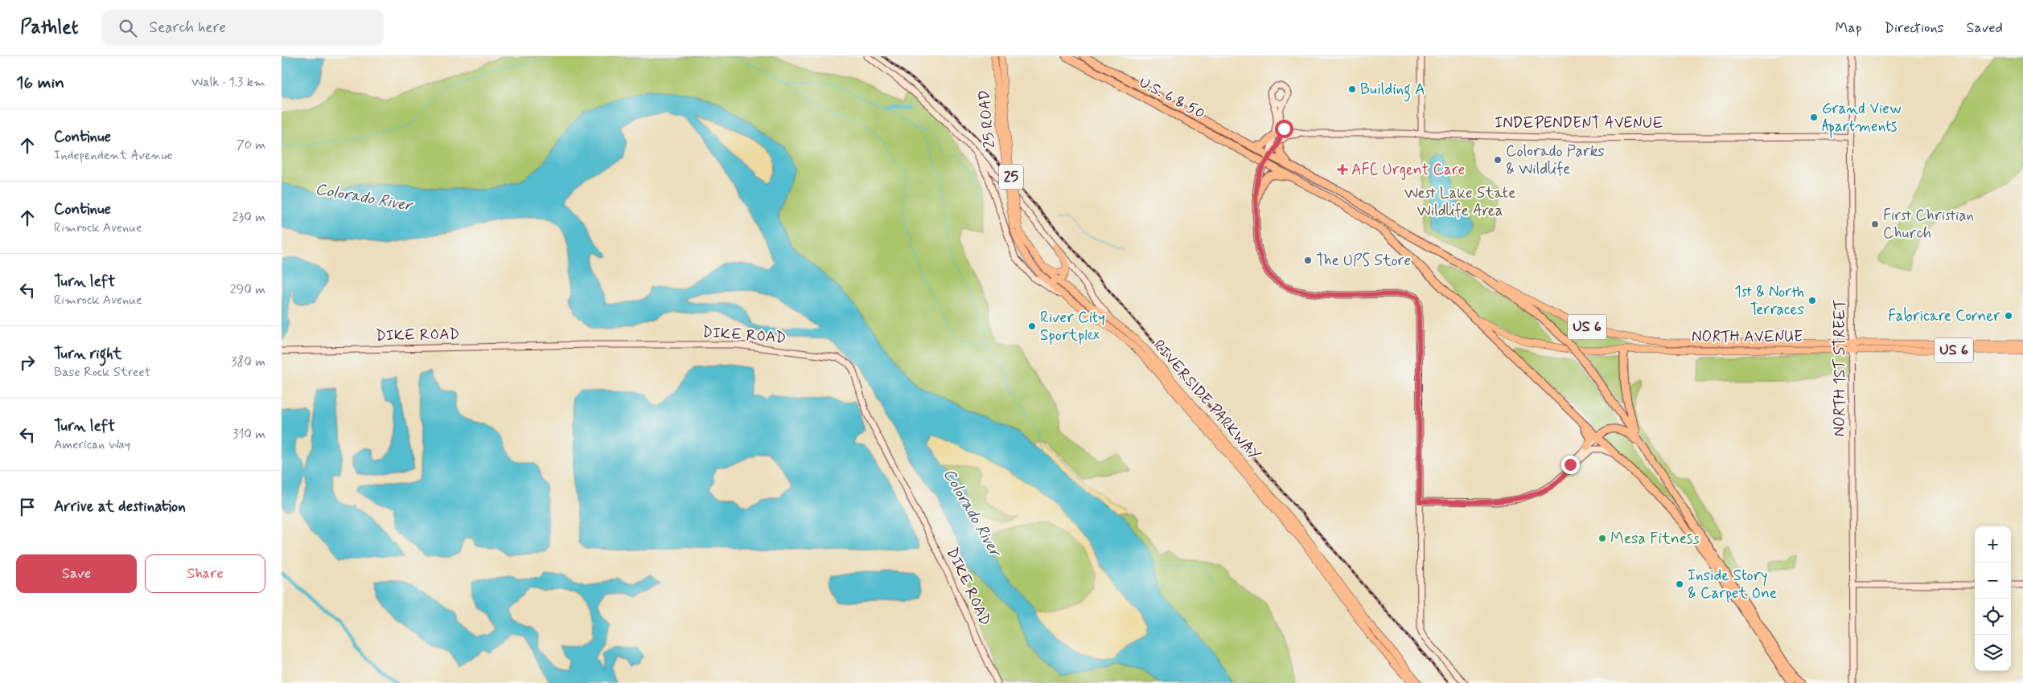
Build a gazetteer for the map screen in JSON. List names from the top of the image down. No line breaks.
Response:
{"streets":{"highway":["U.S. 6 & 50"],"main road":["25 ROAD","25","US 6","NORTH AVENUE","RIVERSIDE PARKWAY"],"street":["INDEPENDENT AVENUE","DIKE ROAD","NORTH 1ST STREET"]},"crossings":[["U.S. 6 & 50","INDEPENDENT AVENUE"],["U.S. 6 & 50","NORTH AVENUE"],["25 ROAD","RIVERSIDE PARKWAY"],["INDEPENDENT AVENUE","NORTH 1ST STREET"],["NORTH AVENUE","NORTH 1ST STREET"]],"water":["Colorado River"],"parks":["West Lake State Wildlife Area"],"places":{"other":["Building A","Grand View Apartments","Colorado Parks & Wildlife","First Christian Church","The UPS Store","1st & North Terraces","Fabricare Corner","River City Sportplex","Mesa Fitness","Inside Story & Carpet One"],"health":["AFC Urgent Care"]},"page":{"header":"Pathlet","search":"Search here","nav":["Map","Directions","Saved"],"heading":["16 min","Walk · 1.3 km"],"list":[["Continue","Independent Avenue","70 m"],["Continue","Rimrock Avenue","230 m"],["Turn left","Rimrock Avenue","290 m"],["Turn right","Base Rock Street","380 m"],["Turn left","American Way","310 m"],"Arrive at destination"],"map_buttons":["+","−"],"buttons":["Save","Share"]}}
